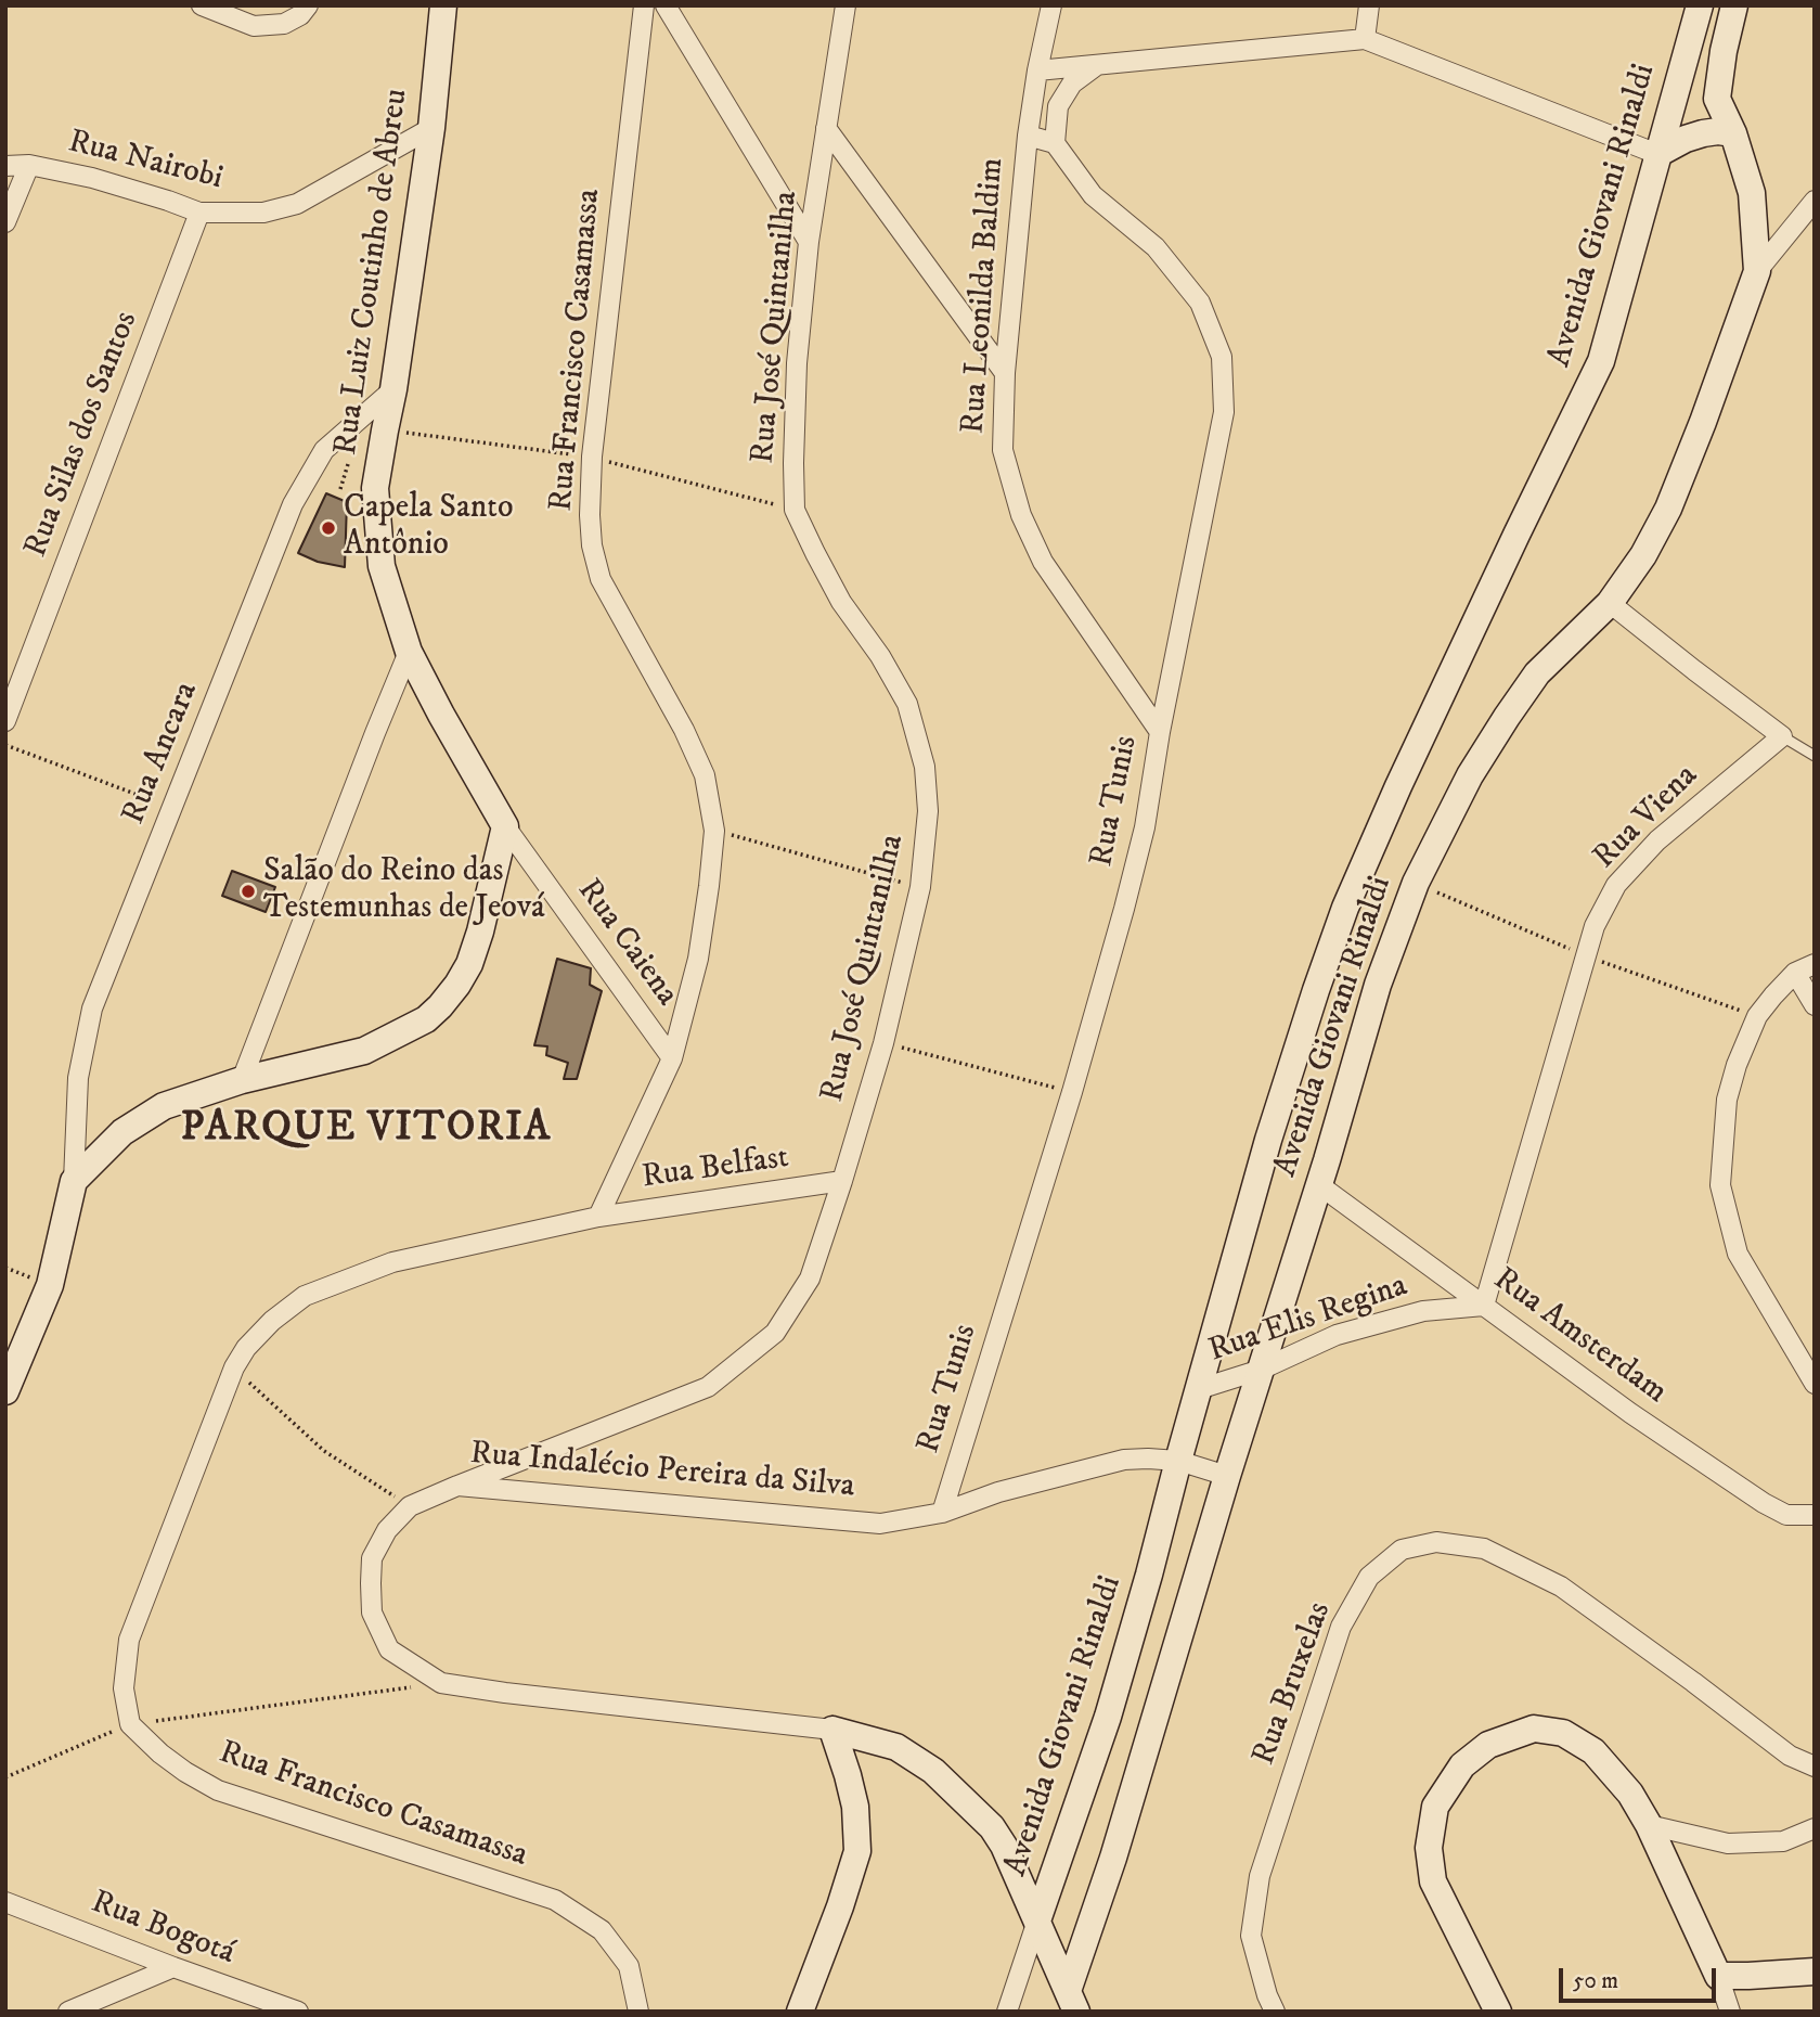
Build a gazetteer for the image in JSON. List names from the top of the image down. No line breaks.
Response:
{"streets":{"street":["Rua Nairobi","Avenida Giovani Rinaldi","Rua Luiz Coutinho de Abreu","Rua Leonilda Baldim","Rua José Quintanilha","Rua Francisco Casamassa","Rua Silas dos Santos","Rua Ancara","Rua Tunis","Rua Viena","Rua Caiena","Rua Belfast","Rua Elis Regina","Rua Amsterdam","Rua Indalécio Pereira da Silva","Rua Bruxelas","Rua Bogotá"]},"crossings":[["Rua Nairobi","Rua Luiz Coutinho de Abreu"],["Rua Nairobi","Rua Silas dos Santos"],["Avenida Giovani Rinaldi","Rua Elis Regina"],["Avenida Giovani Rinaldi","Rua Amsterdam"],["Avenida Giovani Rinaldi","Rua Indalécio Pereira da Silva"],["Rua Luiz Coutinho de Abreu","Rua Ancara"],["Rua Luiz Coutinho de Abreu","Rua Caiena"],["Rua Leonilda Baldim","Rua Tunis"],["Rua José Quintanilha","Rua Belfast"],["Rua José Quintanilha","Rua Indalécio Pereira da Silva"],["Rua Francisco Casamassa","Rua Caiena"],["Rua Francisco Casamassa","Rua Belfast"],["Rua Tunis","Rua Indalécio Pereira da Silva"],["Rua Viena","Rua Elis Regina"],["Rua Viena","Rua Amsterdam"],["Rua Elis Regina","Rua Amsterdam"]],"districts":["PARQUE VITORIA"],"places":["Capela Santo Antônio","Salão do Reino das Testemunhas de Jeová"],"scale_bar":"50 m"}
